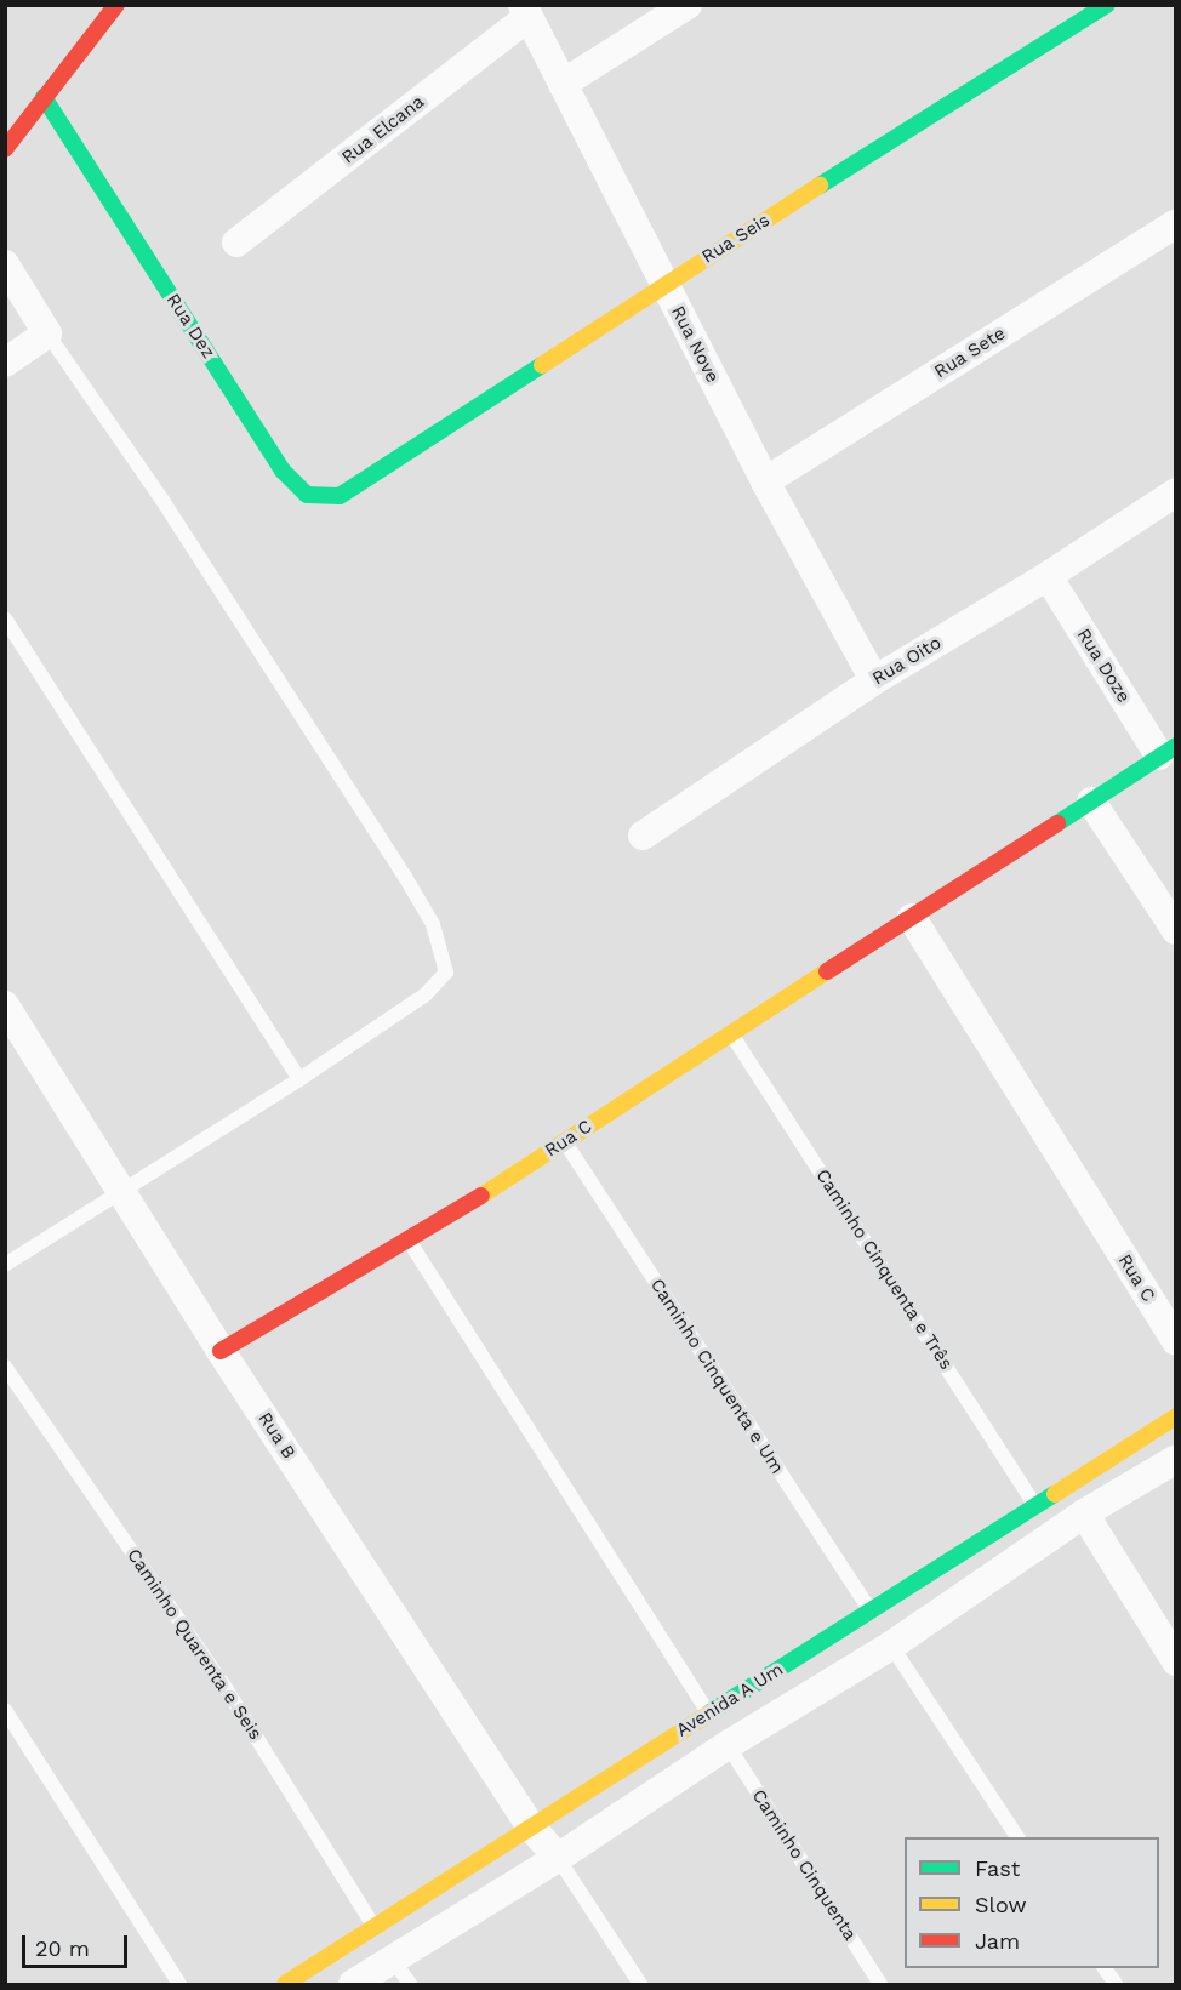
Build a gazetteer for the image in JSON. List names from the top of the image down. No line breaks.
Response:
{"streets":{"street":["Rua Elcana","Rua Seis","Rua Dez","Rua Nove","Rua Sete","Rua Oito","Rua Doze","Rua C","Rua B","Avenida A Um"],"lane":["Caminho Cinquenta e Três","Caminho Cinquenta e Um","Caminho Quarenta e Seis","Caminho Cinquenta"]},"crossings":[["Rua Elcana","Rua Nove"],["Rua Seis","Rua Dez"],["Rua Seis","Rua Nove"],["Rua Nove","Rua Sete"],["Rua Nove","Rua Oito"],["Rua Oito","Rua Doze"],["Rua Doze","Rua C"],["Rua C","Caminho Cinquenta e Três"],["Rua C","Caminho Cinquenta e Um"],["Rua C","Rua B"],["Caminho Cinquenta e Três","Avenida A Um"],["Caminho Cinquenta e Um","Avenida A Um"],["Rua B","Avenida A Um"],["Caminho Quarenta e Seis","Avenida A Um"],["Avenida A Um","Caminho Cinquenta"]],"legend":["Fast","Slow","Jam"],"scale_bar":"20 m"}
